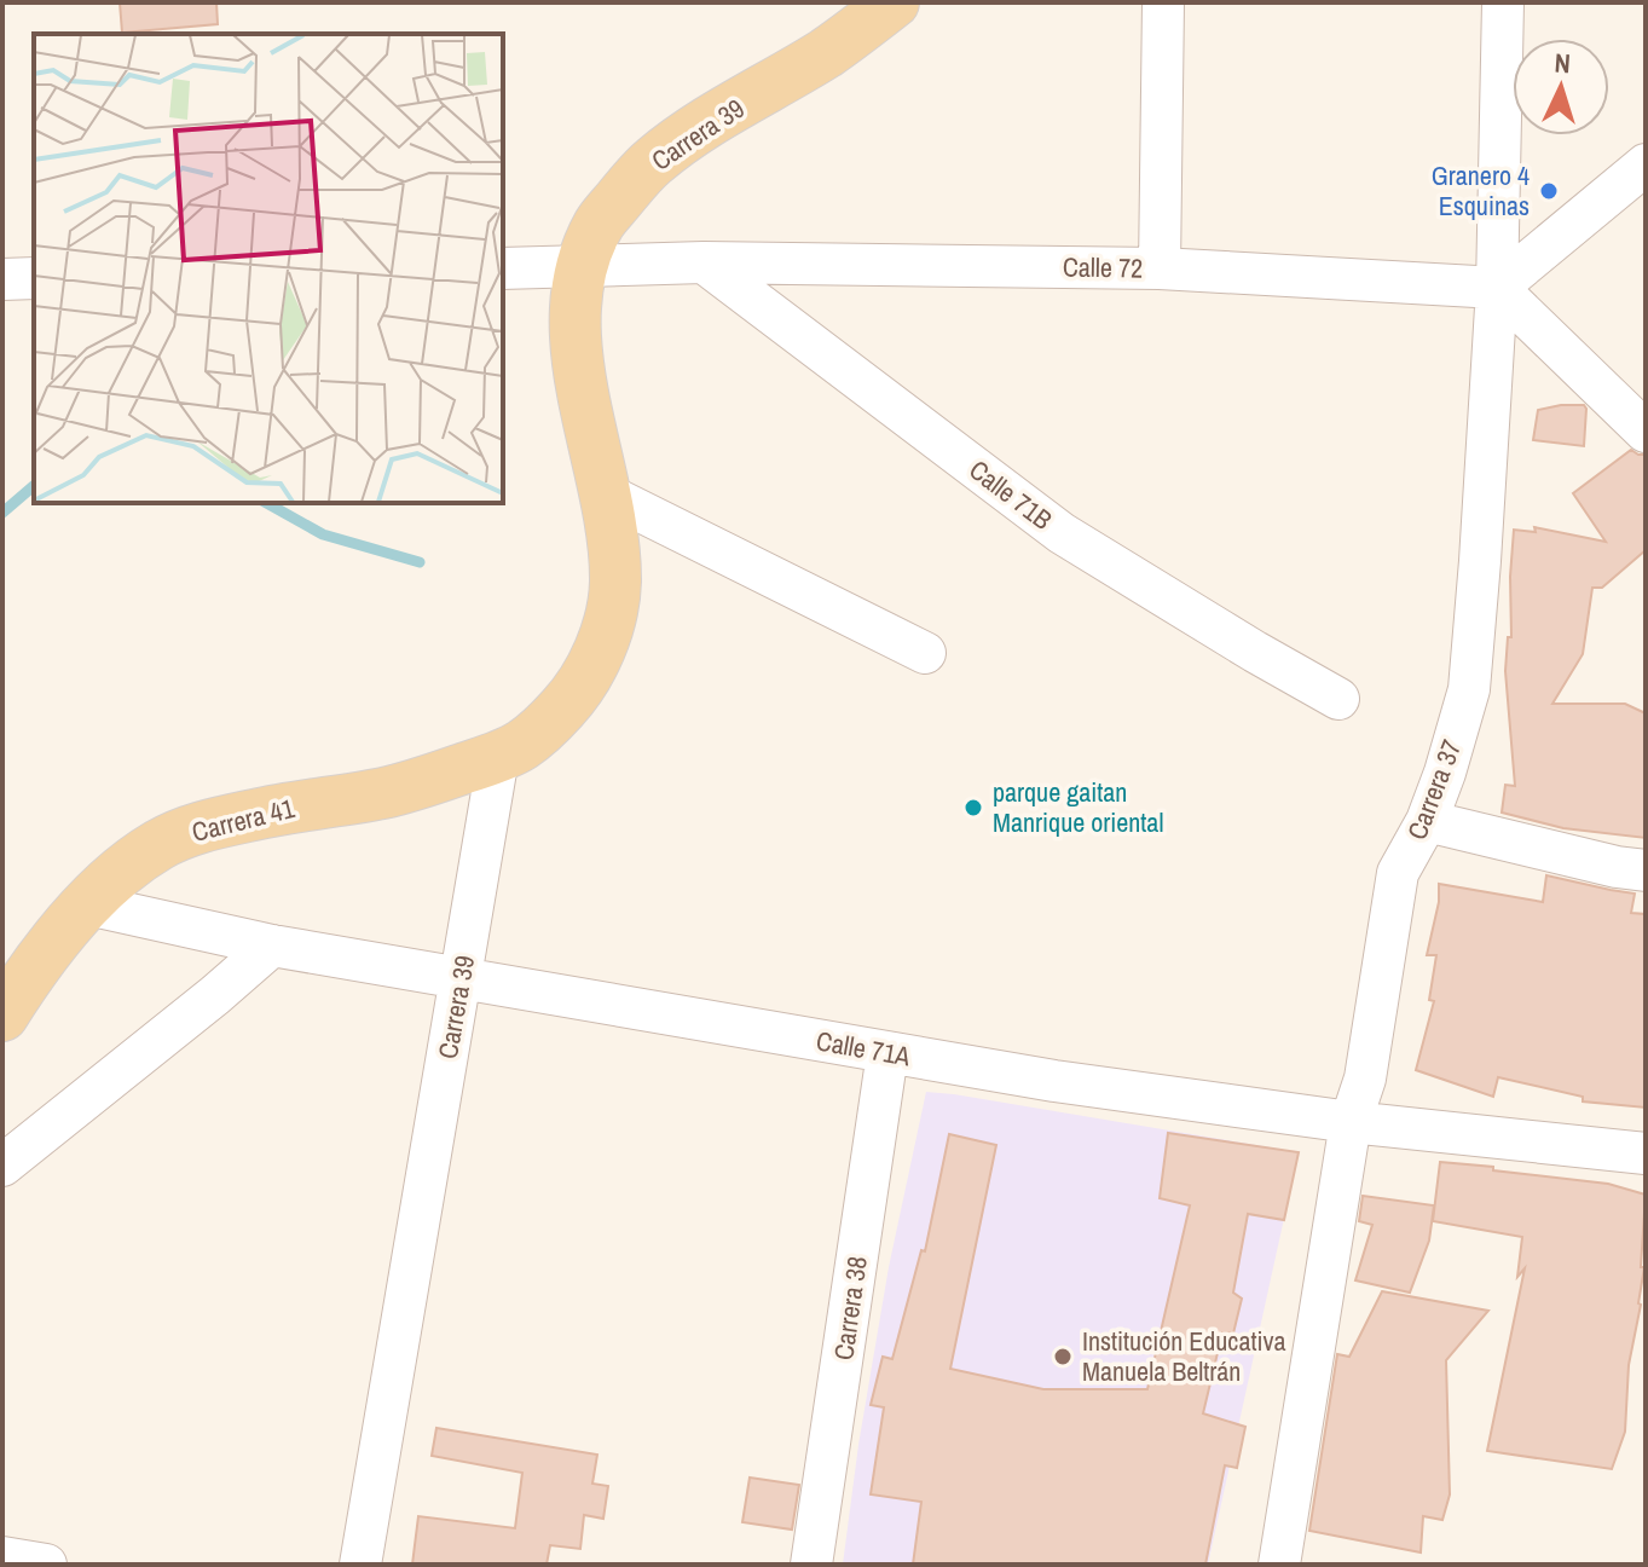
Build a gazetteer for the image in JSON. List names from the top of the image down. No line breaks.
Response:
{"streets":{"main road":["Carrera 39","Carrera 41"],"street":["Calle 72","Calle 71B","Carrera 37","Calle 71A","Carrera 38"]},"crossings":[["Carrera 39","Calle 72"],["Carrera 39","Carrera 41"],["Carrera 39","Calle 71A"],["Calle 72","Calle 71B"],["Calle 72","Carrera 37"],["Carrera 37","Calle 71A"],["Carrera 41","Calle 71A"],["Calle 71A","Carrera 38"]],"places":["Granero 4 Esquinas","parque gaitan Manrique oriental","Institución Educativa Manuela Beltrán"],"north":"top"}
